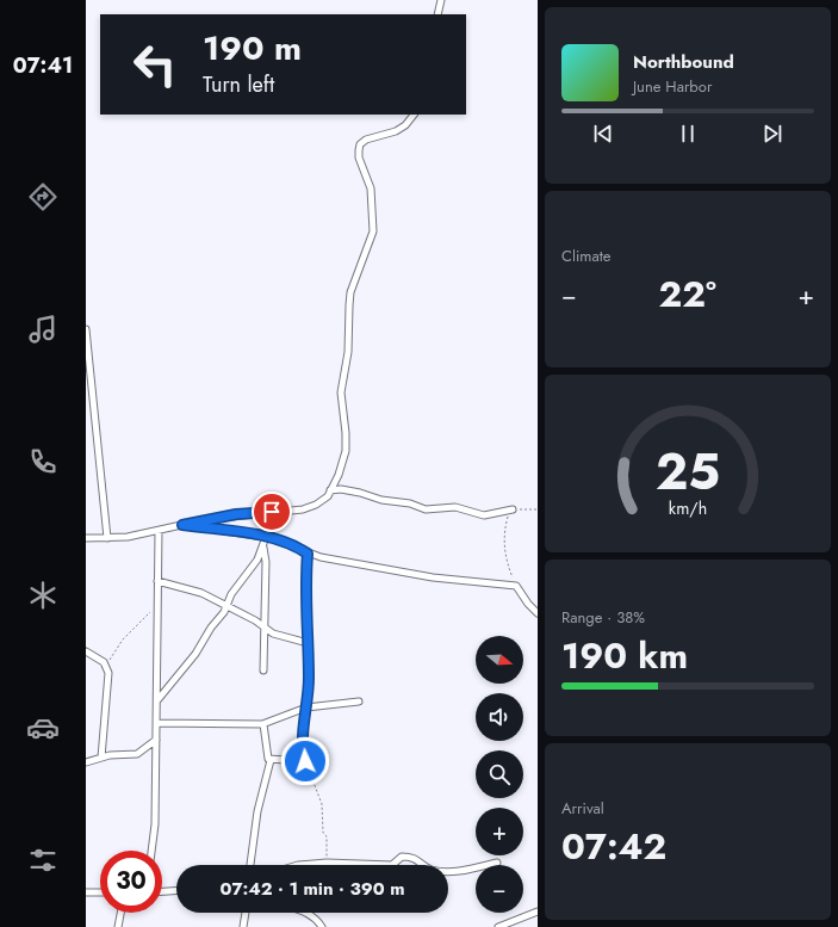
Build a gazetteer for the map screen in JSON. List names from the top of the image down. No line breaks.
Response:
{"north":"right","page":{"tabs":"07:41","turn":["190 m","Turn left"],"song":["Northbound","June Harbor"],"tile":["Climate",["Range · 38%","190 km"],["Arrival","07:42"]],"heat":["−","22°","+"],"map_buttons":["+","−"],"limit":"30","trip":"07:42 · 1 min · 390 m","gauge":["25","km/h"]}}
